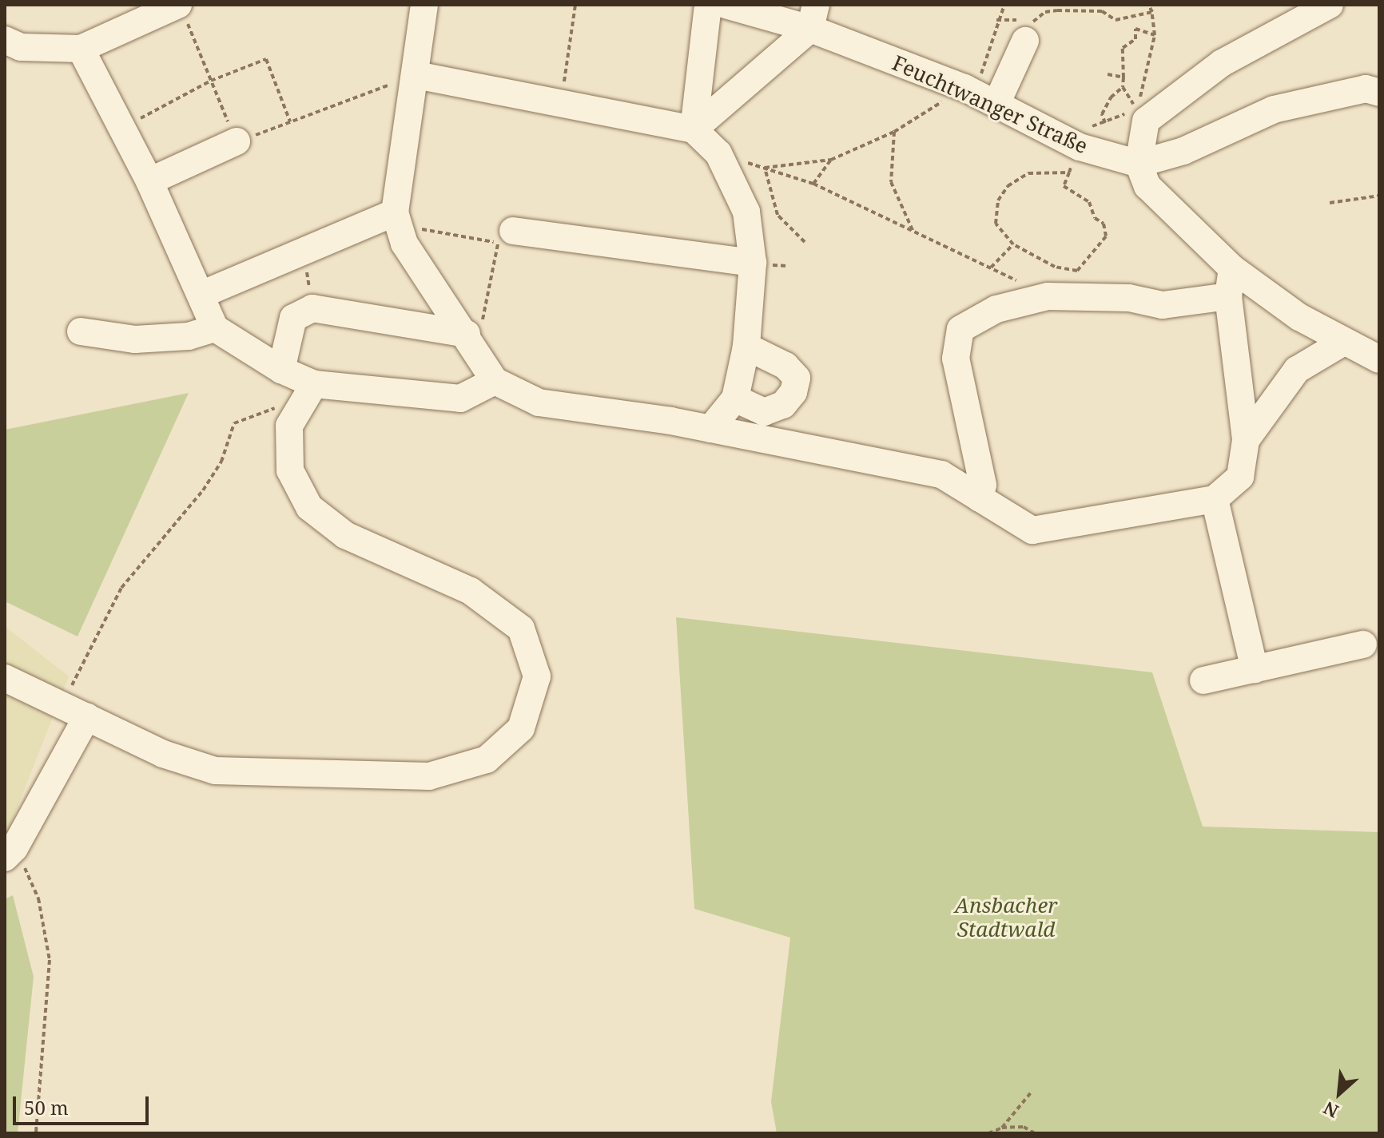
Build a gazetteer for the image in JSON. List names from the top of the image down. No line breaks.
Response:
{"streets":{"lane":["Feuchtwanger Straße"]},"parks":["Ansbacher Stadtwald"],"scale_bar":"50 m","north":"bottom left"}
